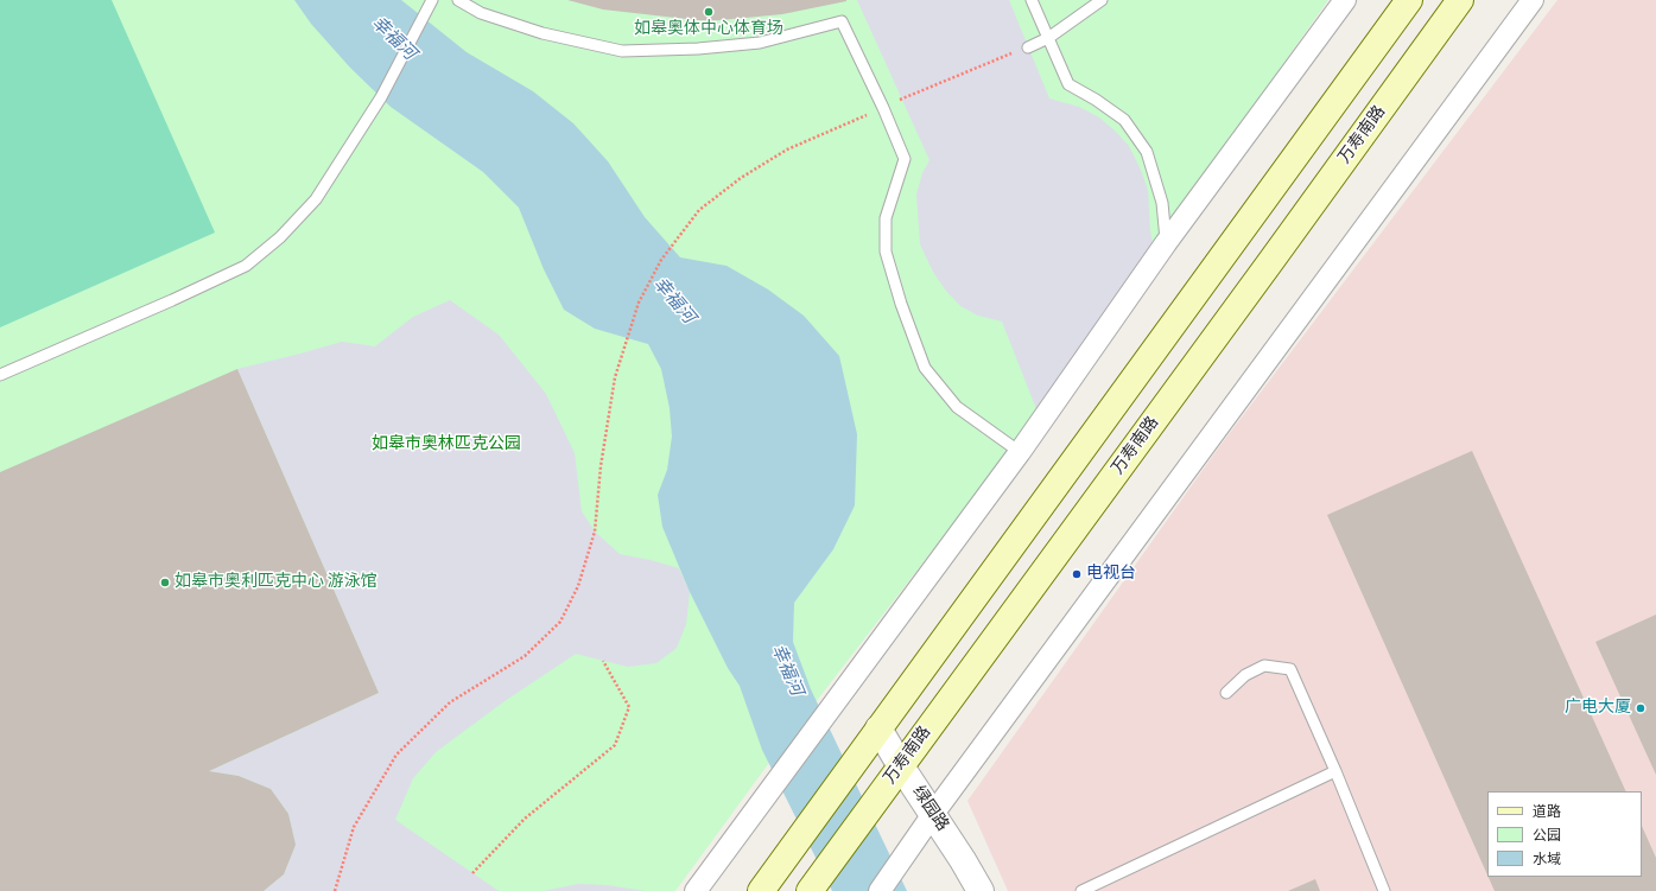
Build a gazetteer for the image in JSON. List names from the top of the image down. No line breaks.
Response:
{"streets":{"main road":["万寿南路"],"street":["绿园路"]},"crossings":[["万寿南路","绿园路"]],"water":["幸福河"],"parks":["如皋市奥林匹克公园"],"places":["如皋奥体中心体育场","电视台","如皋市奥利匹克中心 游泳馆","广电大厦"],"legend":["道路","公园","水域"]}
